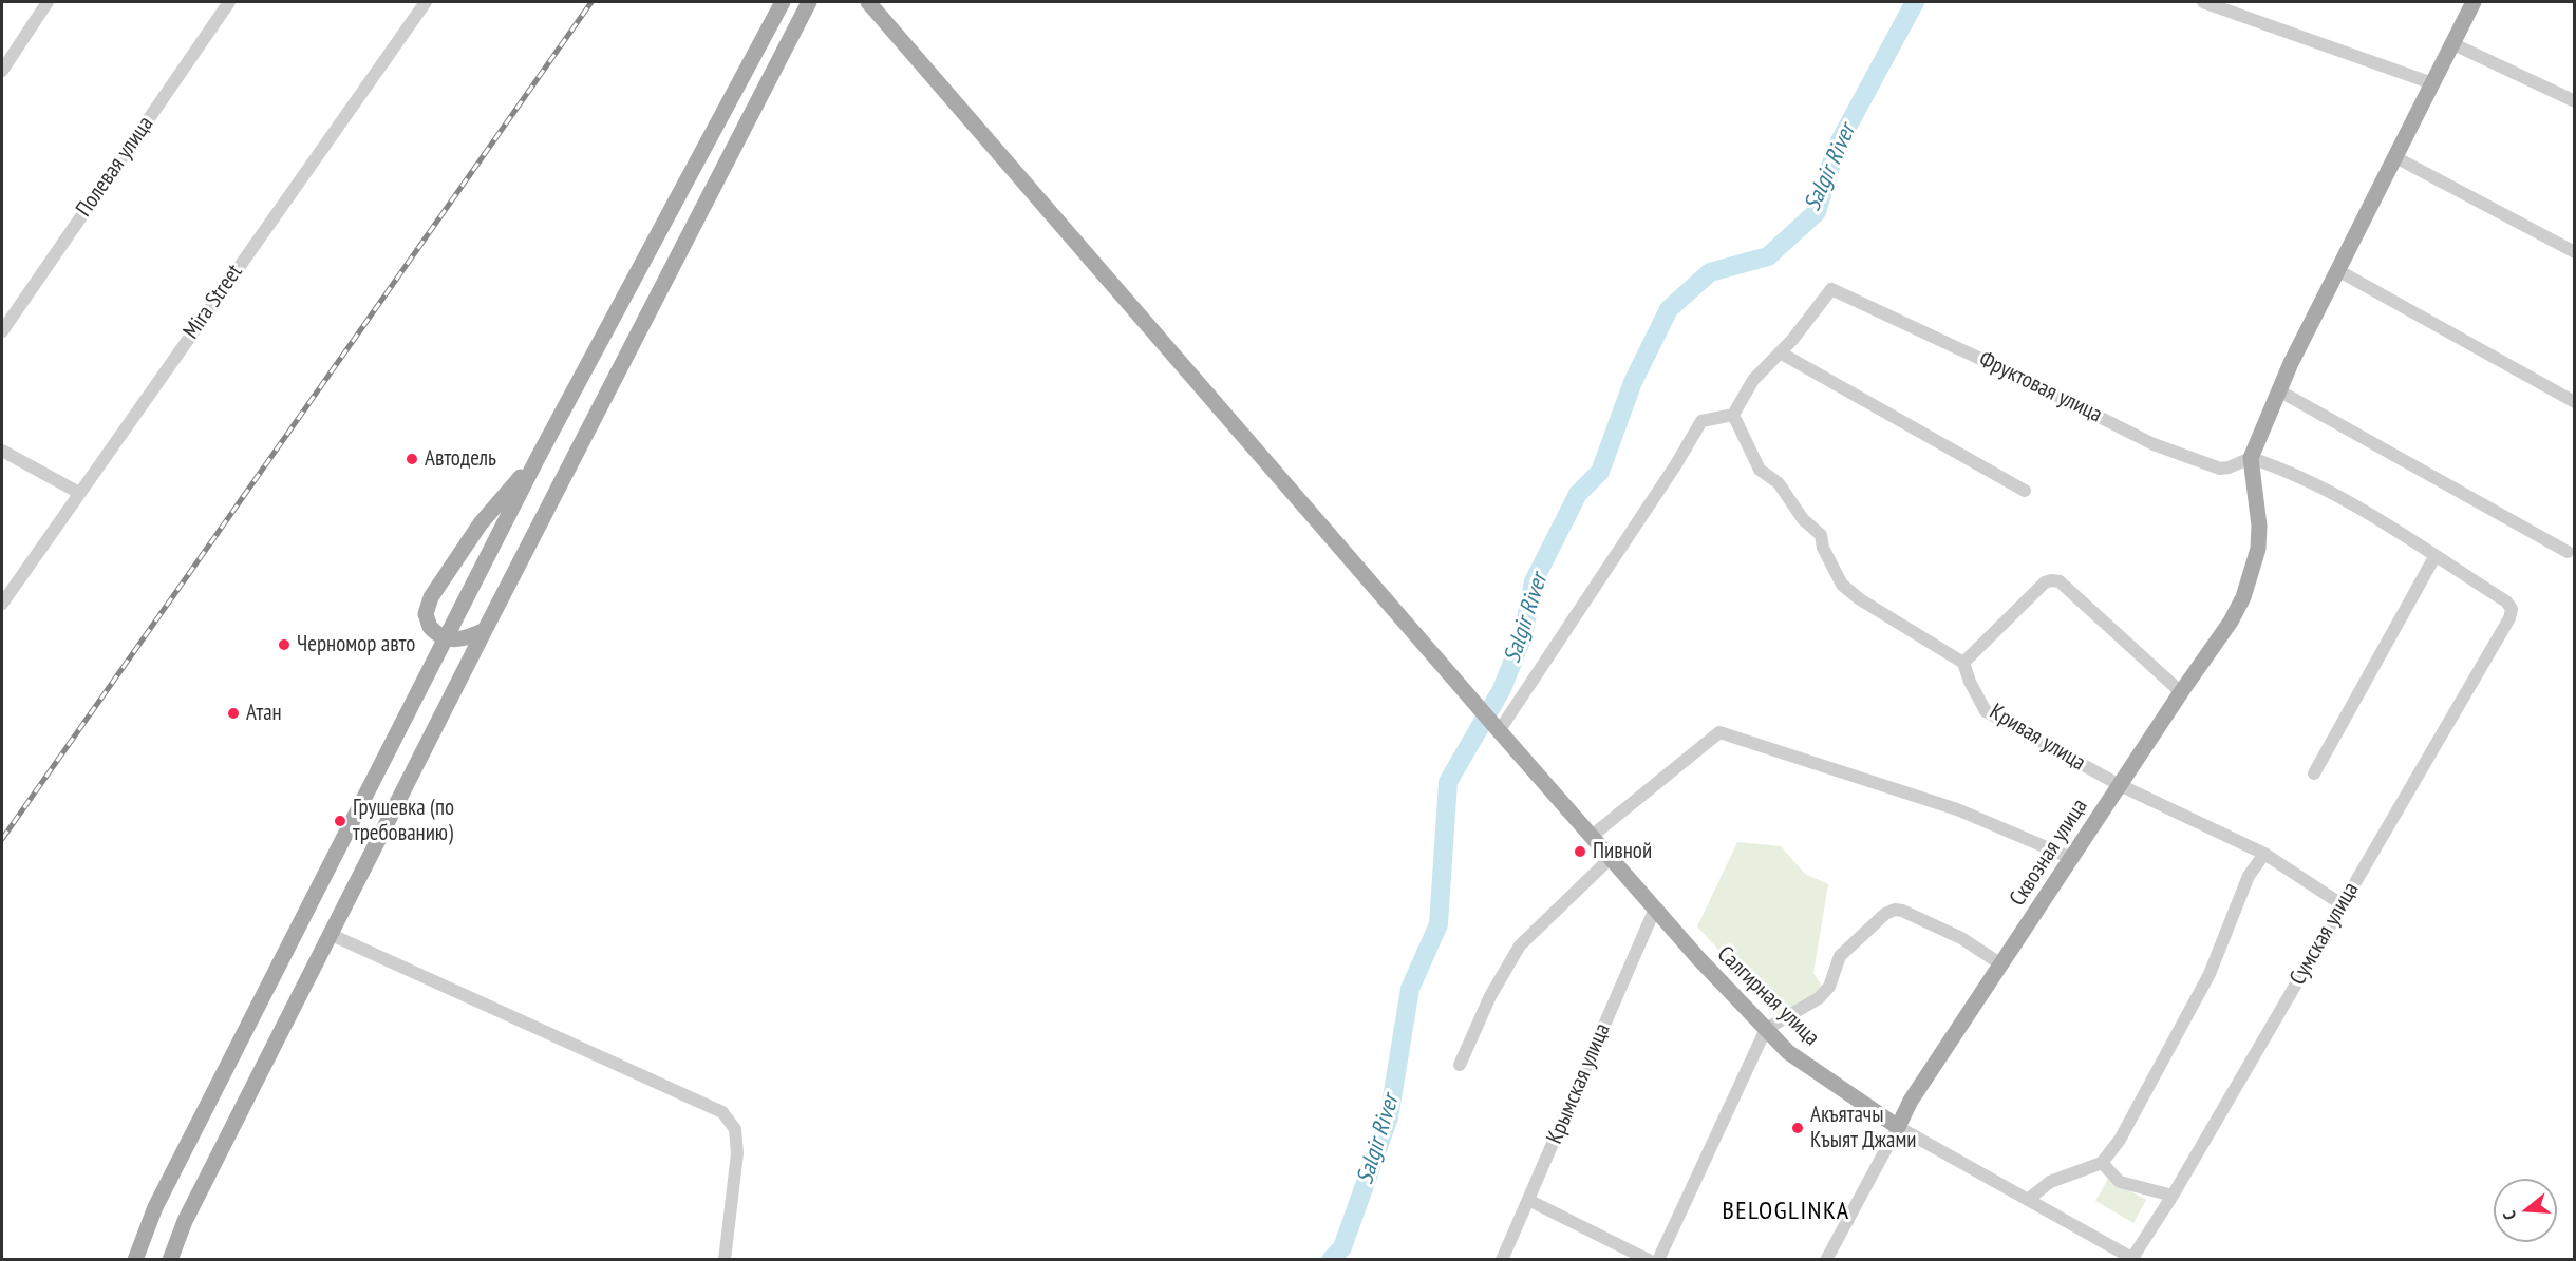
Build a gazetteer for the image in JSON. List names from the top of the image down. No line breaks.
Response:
{"streets":{"main road":["Сквозная улица","Салгирная улица"],"street":["Полевая улица","Mira Street","Фруктовая улица","Кривая улица","Сумская улица","Крымская улица"]},"crossings":[["Фруктовая улица","Сквозная улица"],["Кривая улица","Сквозная улица"],["Кривая улица","Сумская улица"],["Сквозная улица","Салгирная улица"],["Сумская улица","Салгирная улица"],["Салгирная улица","Крымская улица"]],"districts":["BELOGLINKA"],"water":["Salgir River"],"places":["Автодель","Черномор авто","Атан","Грушевка (по требованию)","Пивной","Акъятачы Къыят Джами"],"north":"left"}
